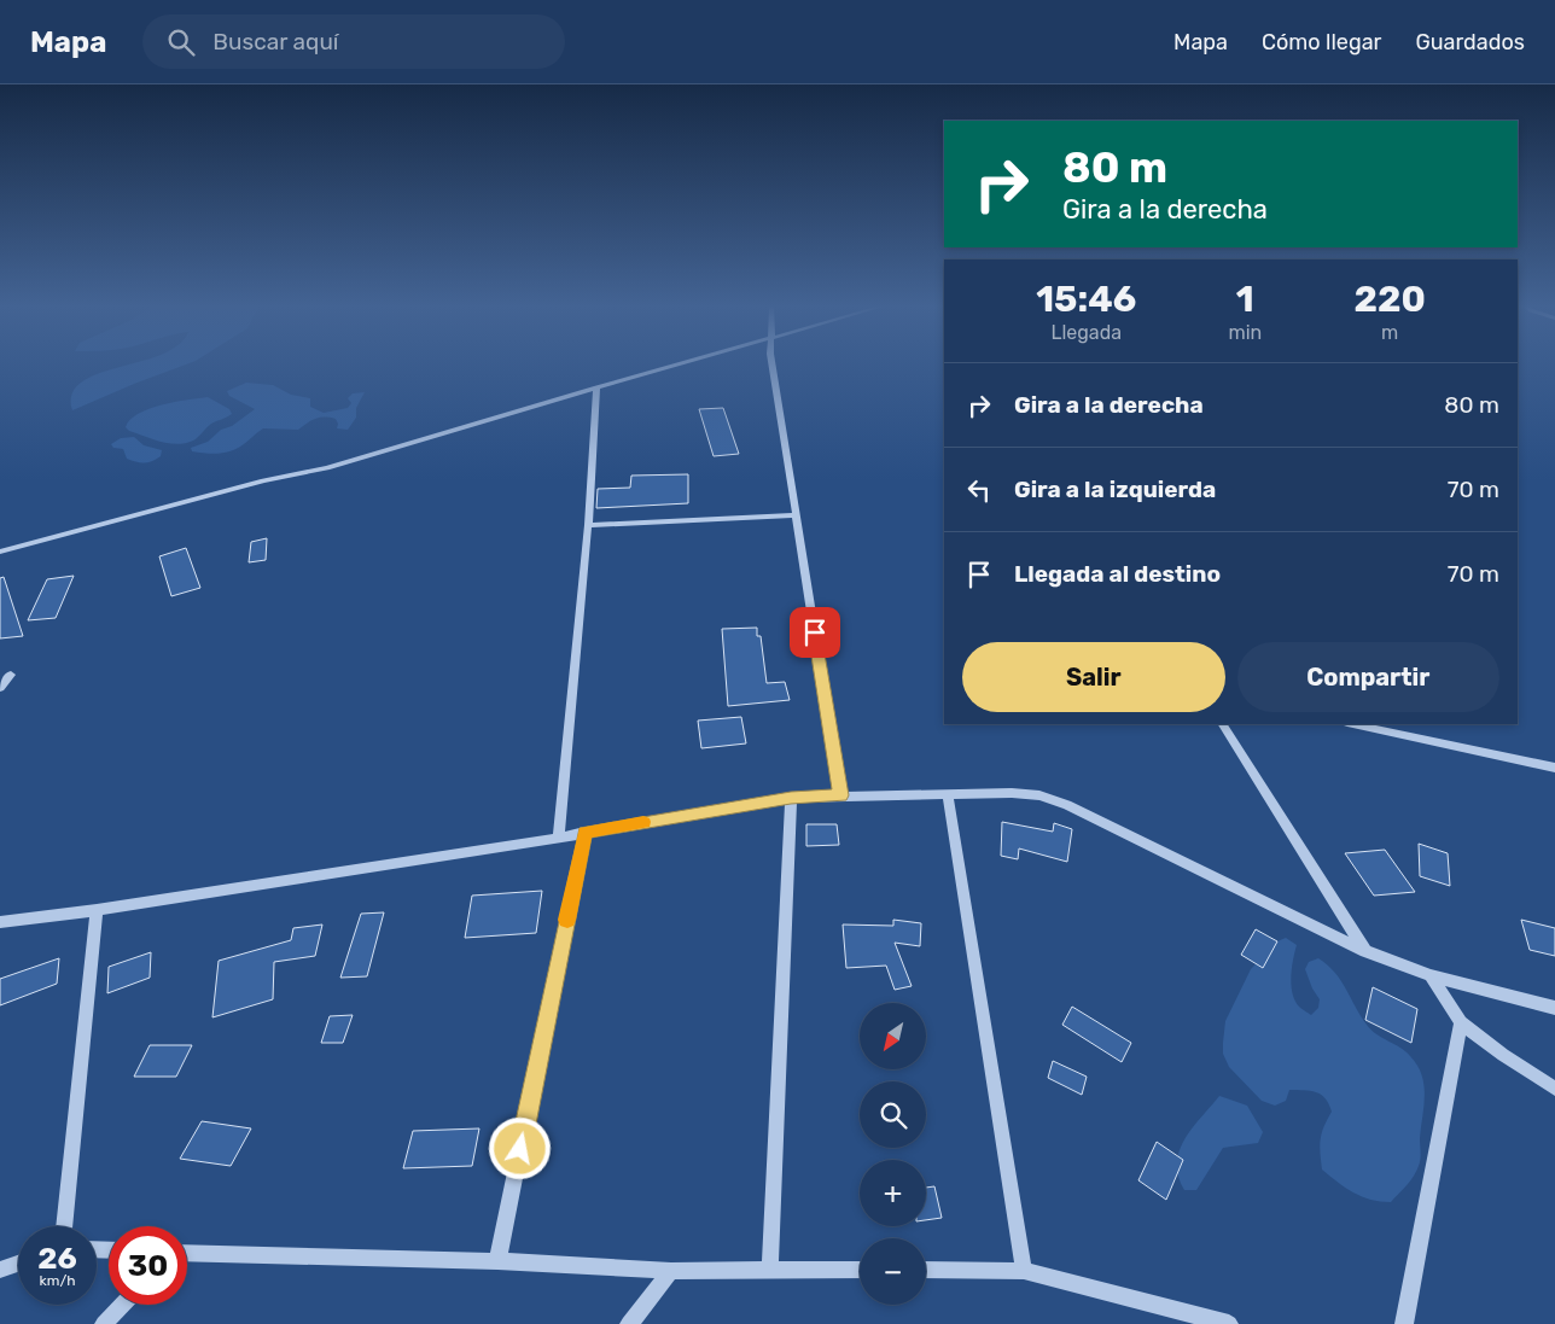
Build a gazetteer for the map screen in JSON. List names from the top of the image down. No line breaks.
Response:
{"north":"bottom left","page":{"header":"Mapa","search":"Buscar aquí","nav":["Mapa","Cómo llegar","Guardados"],"turn":["80 m","Gira a la derecha"],"eta":["15:46","Llegada","1","min","220","m"],"list":[{"name":"Gira a la derecha","value":"80 m"},{"name":"Gira a la izquierda","value":"70 m"},{"name":"Llegada al destino","value":"70 m"}],"buttons":["Salir","Compartir"],"map_buttons":["+","−"],"speed":"26 km/h","limit":"30"}}
